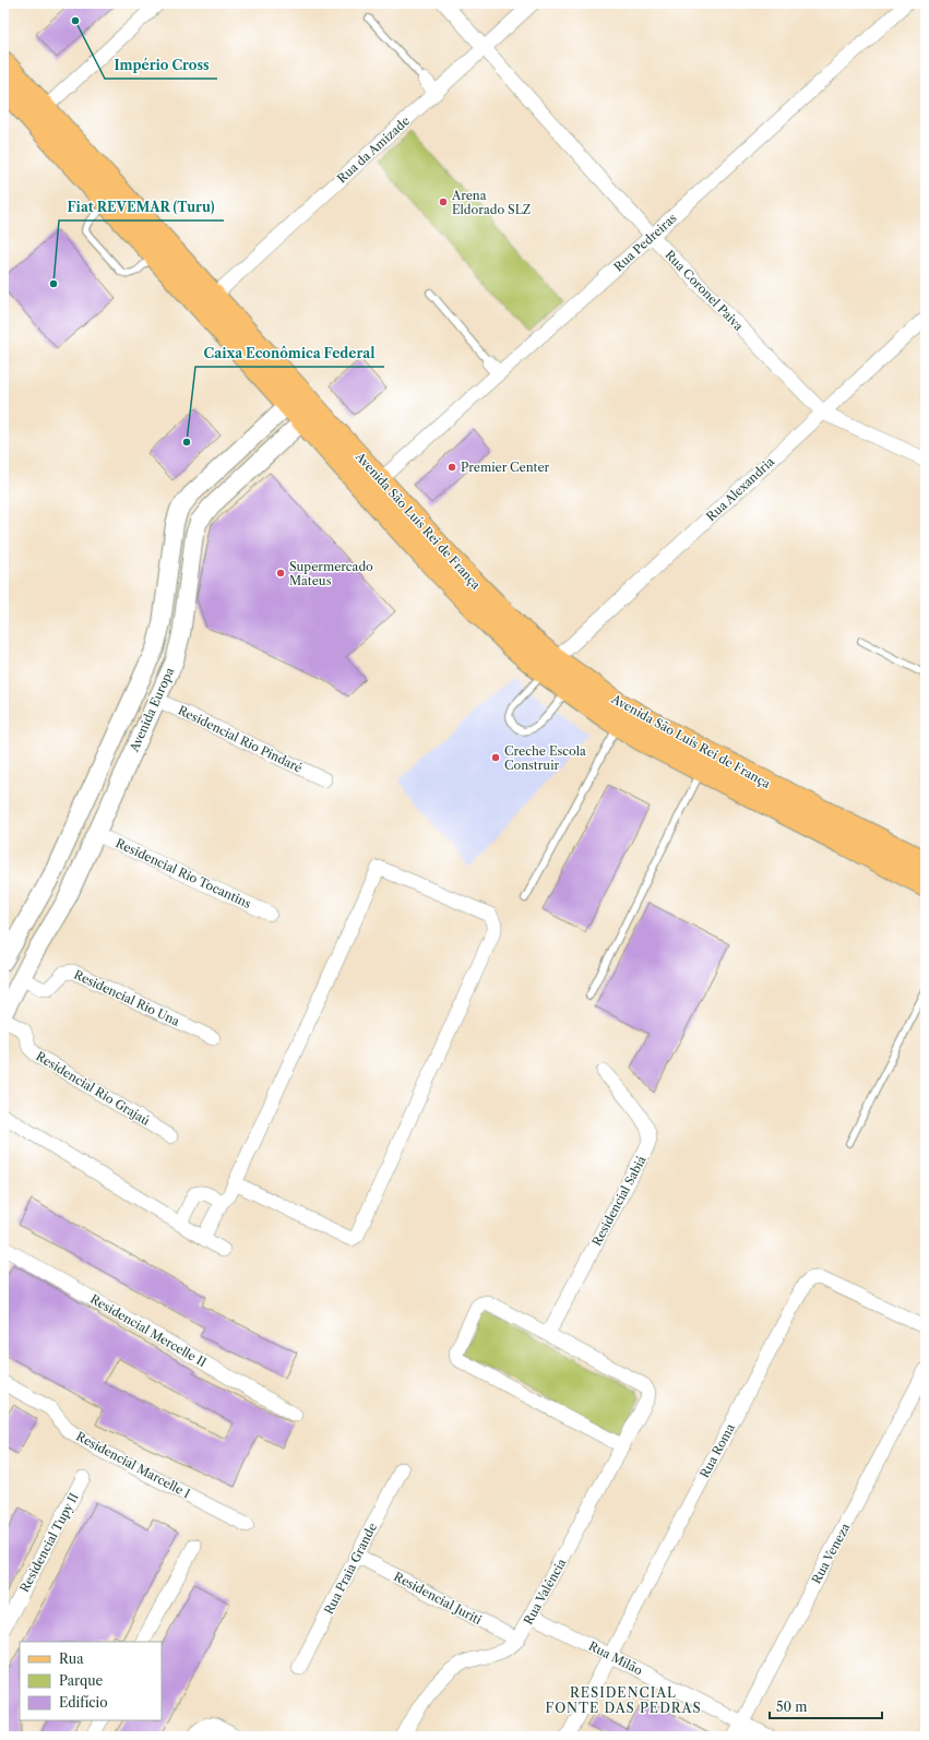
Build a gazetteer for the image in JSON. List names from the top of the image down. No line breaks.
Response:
{"streets":{"main road":["Avenida São Luís Rei de França"],"street":["Rua da Amizade","Rua Pedreiras","Rua Coronel Paiva","Rua Alexandria","Avenida Europa","Residencial Rio Pindaré","Residencial Rio Tocantins","Residencial Rio Una","Residencial Rio Grajaú","Residencial Sabiá","Residencial Mercelle II","Rua Roma","Residencial Marcelle I","Residencial Tupy II","Rua Veneza","Rua Praia Grande","Rua Valência","Residencial Juriti","Rua Milão"]},"crossings":[["Rua da Amizade","Rua Coronel Paiva"],["Rua da Amizade","Avenida São Luís Rei de França"],["Rua Pedreiras","Rua Coronel Paiva"],["Rua Pedreiras","Avenida São Luís Rei de França"],["Rua Coronel Paiva","Rua Alexandria"],["Rua Alexandria","Avenida São Luís Rei de França"],["Avenida São Luís Rei de França","Avenida Europa"],["Avenida Europa","Residencial Rio Pindaré"],["Avenida Europa","Residencial Rio Tocantins"],["Avenida Europa","Residencial Rio Una"],["Residencial Sabiá","Rua Valência"],["Rua Roma","Rua Milão"],["Rua Veneza","Rua Milão"],["Rua Praia Grande","Residencial Juriti"],["Rua Valência","Residencial Juriti"],["Rua Valência","Rua Milão"]],"districts":["RESIDENCIAL FONTE DAS PEDRAS"],"places":["Império Cross","Arena Eldorado SLZ","Fiat REVEMAR (Turu)","Caixa Econômica Federal","Premier Center","Supermercado Mateus","Creche Escola Construir"],"legend":["Rua","Parque","Edifício"],"scale_bar":"50 m"}
